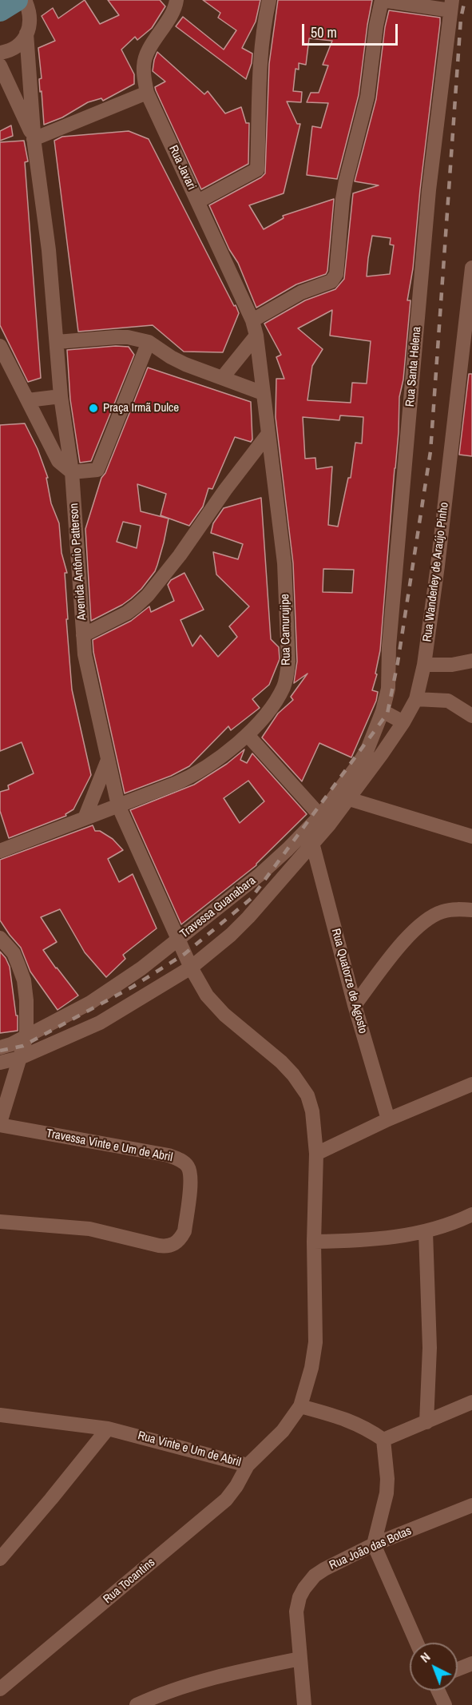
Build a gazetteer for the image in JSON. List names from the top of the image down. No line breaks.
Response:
{"streets":{"street":["Rua Javari","Rua Santa Helena","Avenida Antônio Patterson","Rua Wanderley de Araújo Pinho","Rua Camurujipe","Travessa Guanabara","Rua Quatorze de Agosto","Travessa Vinte e Um de Abril","Rua Vinte e Um de Abril","Rua João das Botas","Rua Tocantins"]},"crossings":[["Rua Javari","Rua Camurujipe"],["Rua Santa Helena","Travessa Guanabara"],["Avenida Antônio Patterson","Rua Wanderley de Araújo Pinho"],["Avenida Antônio Patterson","Rua Camurujipe"],["Avenida Antônio Patterson","Travessa Guanabara"],["Avenida Antônio Patterson","Rua Vinte e Um de Abril"],["Rua Wanderley de Araújo Pinho","Rua Quatorze de Agosto"],["Rua Vinte e Um de Abril","Rua Tocantins"]],"places":["Praça Irmã Dulce"],"scale_bar":"50 m","north":"top left"}
